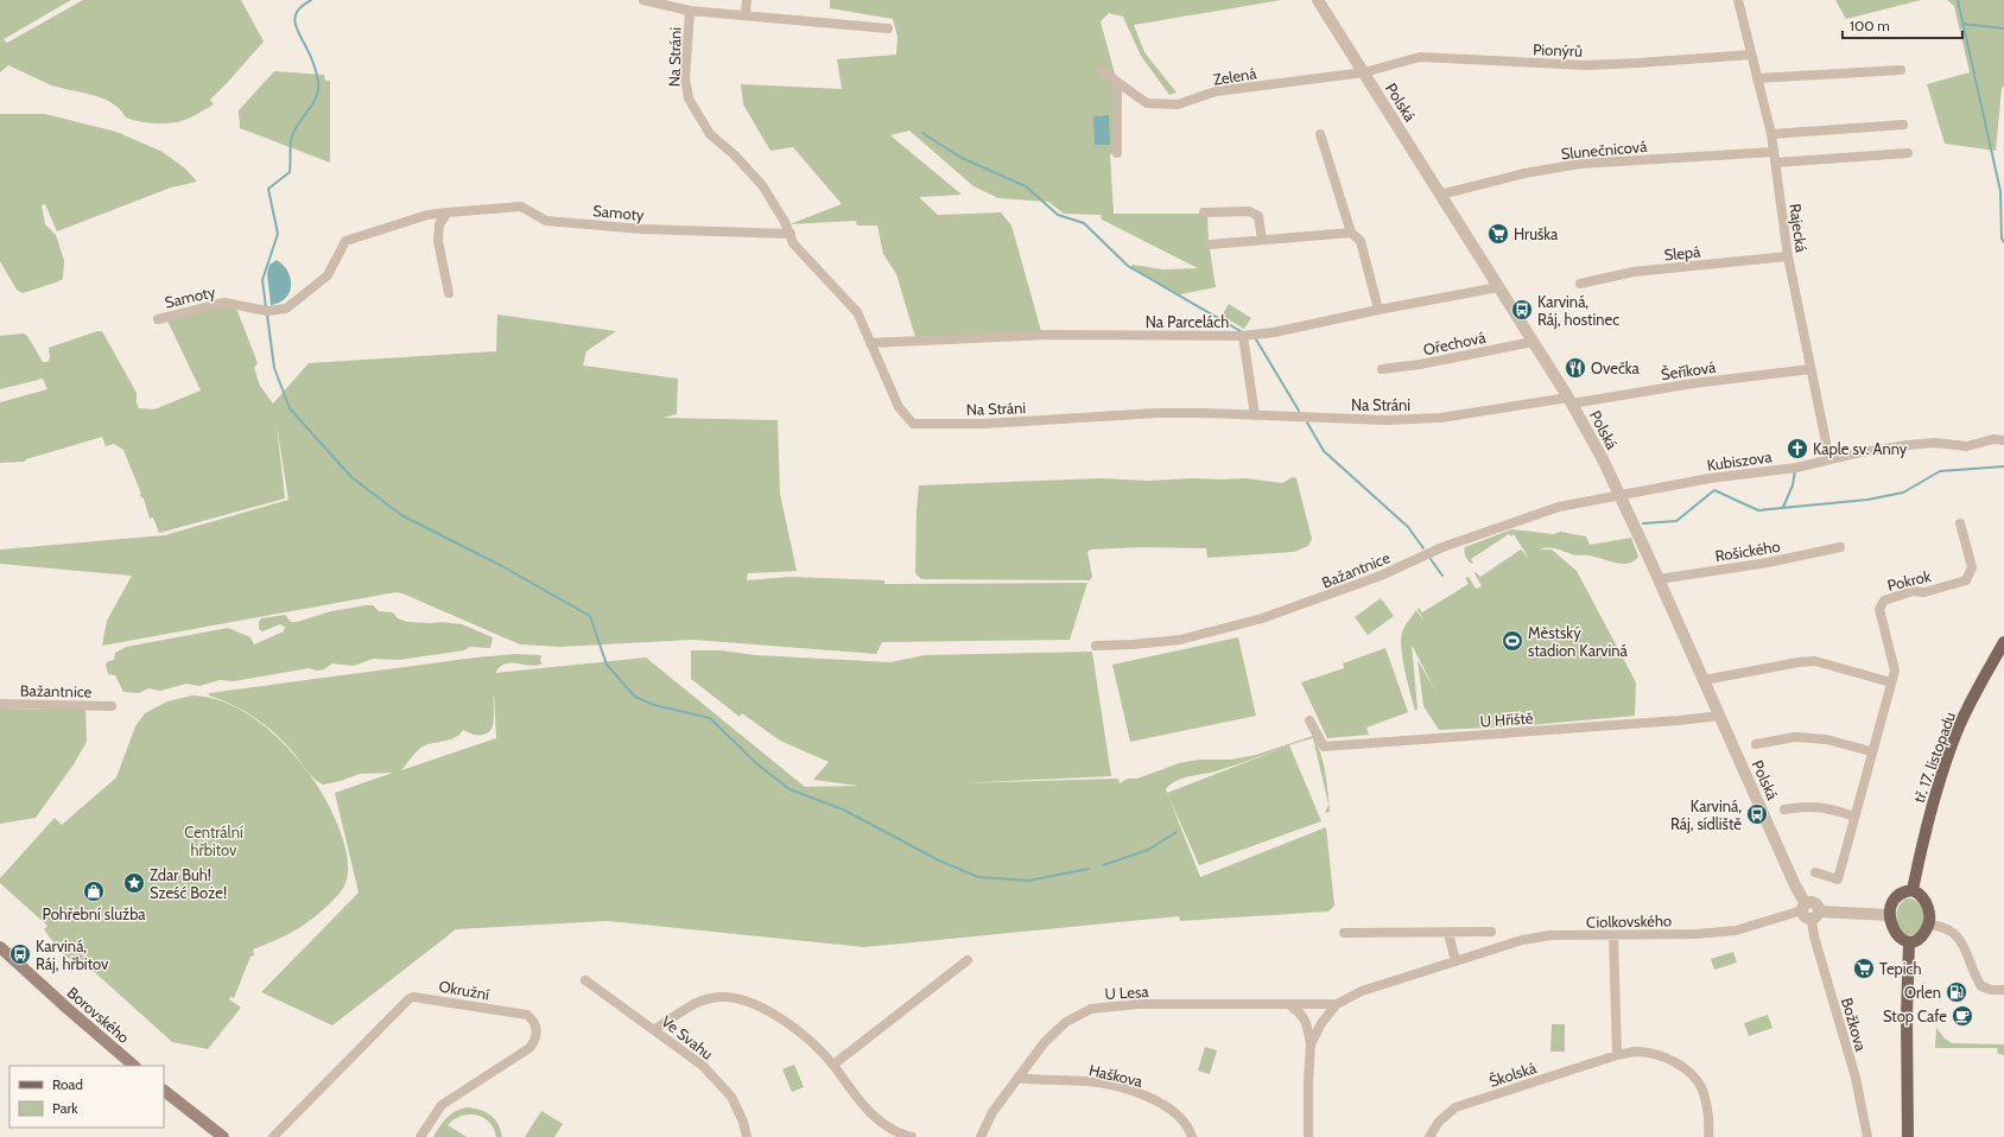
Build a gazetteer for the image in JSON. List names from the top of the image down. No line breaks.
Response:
{"streets":{"main road":["tř. 17. listopadu","Borovského"],"street":["Pionýrů","Na Stráni","Zelená","Polská","Slunečnicová","Samoty","Rajecká","Slepá","Na Parcelách","Ořechová","Šeříková","Kubiszova","Rošického","Bažantnice","Pokrok","U Hřiště","Ciolkovského","Okružní","U Lesa","Božkova","Ve Svahu","Školská","Haškova"]},"crossings":[["Pionýrů","Zelená"],["Pionýrů","Polská"],["Pionýrů","Rajecká"],["Na Stráni","Polská"],["Na Stráni","Samoty"],["Na Stráni","Na Parcelách"],["Na Stráni","Šeříková"],["Zelená","Polská"],["Polská","Slunečnicová"],["Polská","Na Parcelách"],["Polská","Ořechová"],["Polská","Šeříková"],["Polská","Kubiszova"],["Polská","Rošického"],["Polská","Bažantnice"],["Polská","U Hřiště"],["Polská","Ciolkovského"],["Slunečnicová","Rajecká"],["Rajecká","Slepá"],["Rajecká","Šeříková"],["Rajecká","Kubiszova"],["Kubiszova","Bažantnice"],["Ciolkovského","U Lesa"],["U Lesa","Haškova"]],"parks":["Centrální hřbitov"],"places":{"supermarket":["Hruška","Tepich"],"bus stop":["Karviná, Ráj, hostinec","Karviná, Ráj, sídliště","Karviná, Ráj, hřbitov"],"restaurant":["Ovečka"],"church":["Kaple sv. Anny"],"sports":["Městský stadion Karviná"],"place":["Zdar Buh! Sześć Boże!"],"shop":["Pohřební služba"],"fuel station":["Orlen"],"cafe":["Stop Cafe"]},"legend":["Road","Park"],"scale_bar":"100 m"}
